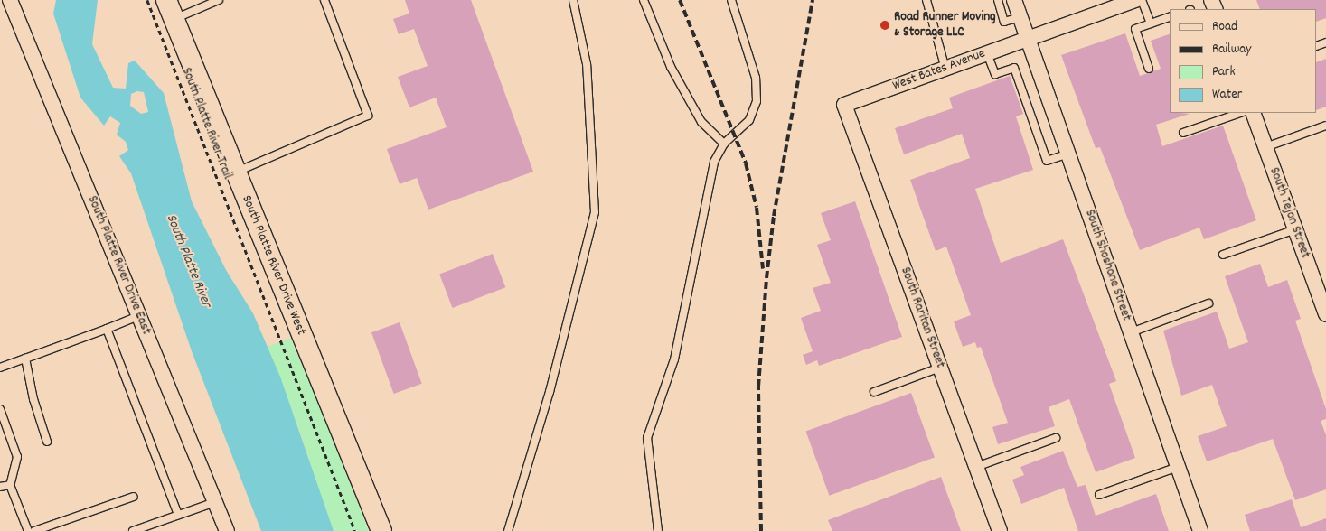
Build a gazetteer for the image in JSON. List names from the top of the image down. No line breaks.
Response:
{"streets":{"street":["West Bates Avenue","South Tejon Street","South Platte River Drive East","South Platte River Drive West","South Shoshone Street","South Raritan Street"],"path":["South Platte River Trail"]},"crossings":[["West Bates Avenue","South Shoshone Street"],["West Bates Avenue","South Raritan Street"]],"water":["South Platte River"],"places":["Road Runner Moving & Storage LLC"],"legend":["Road","Railway","Park","Water"]}
